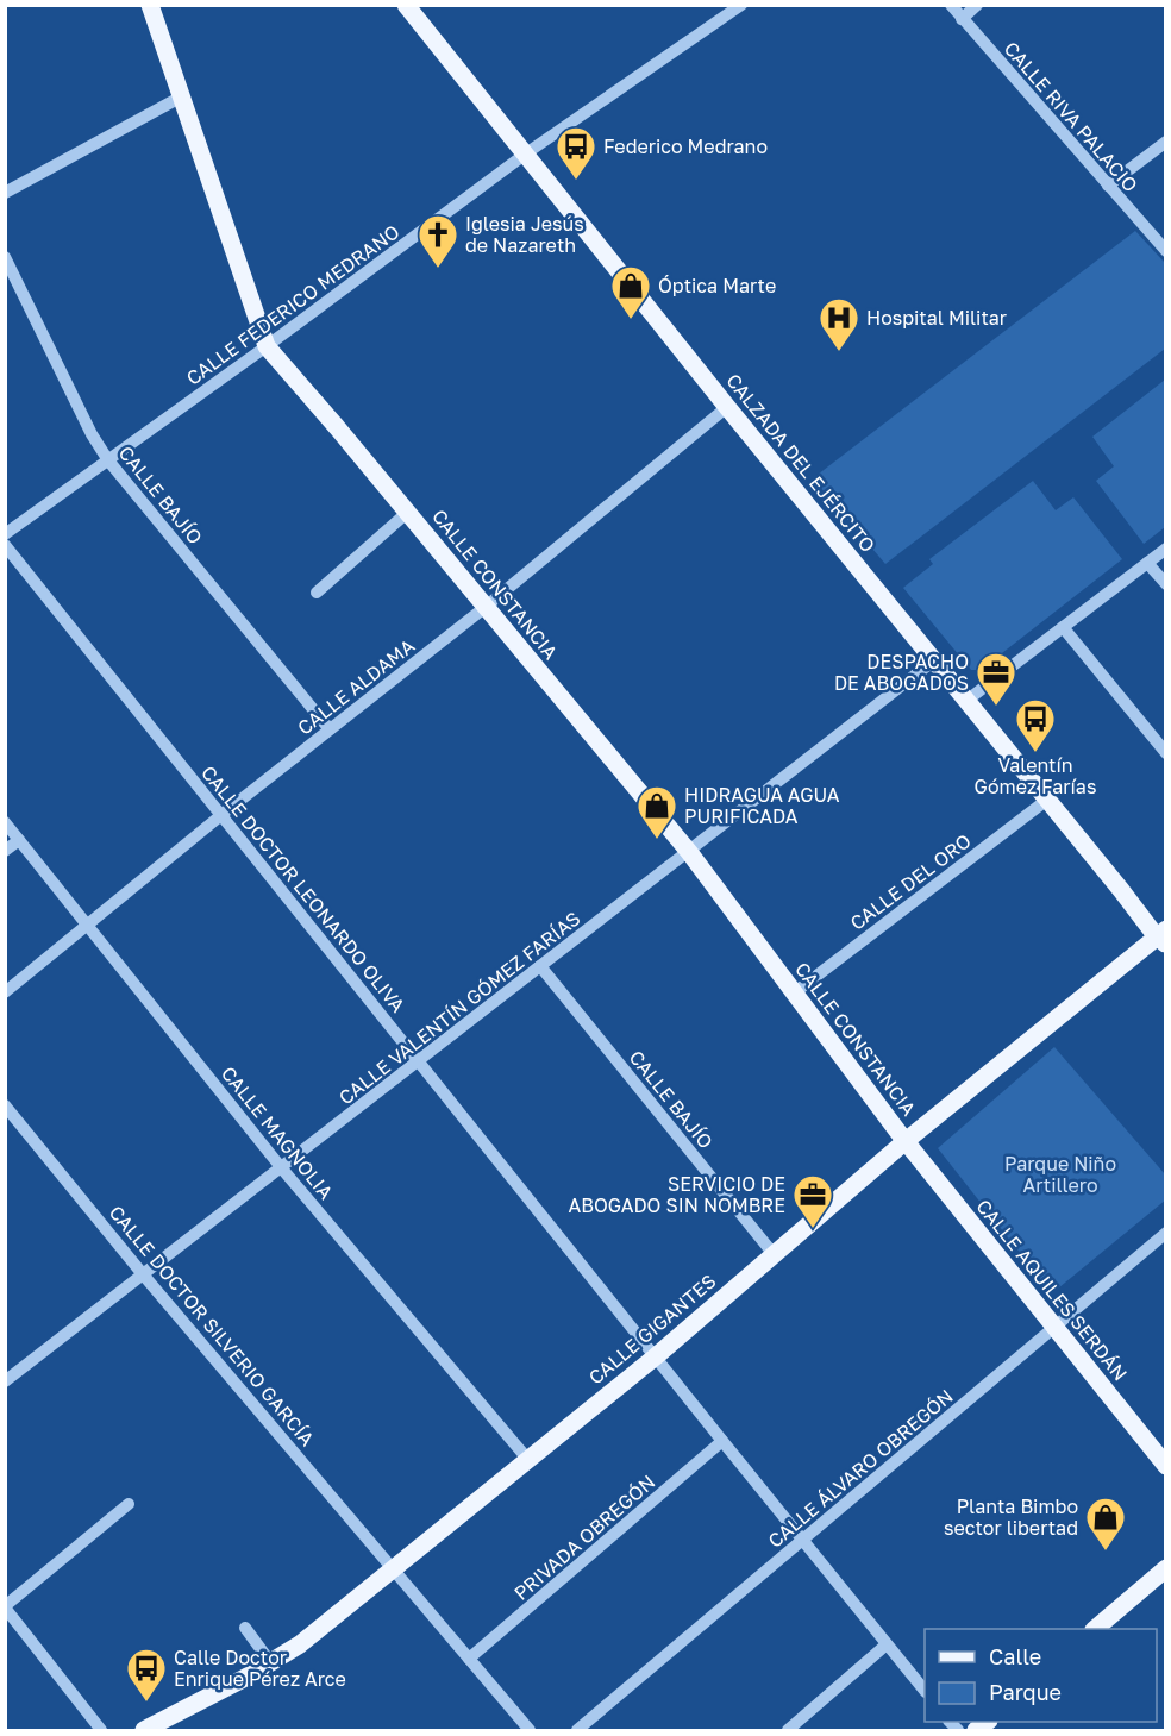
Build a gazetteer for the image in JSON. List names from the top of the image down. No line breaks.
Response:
{"streets":{"main road":["CALZADA DEL EJÉRCITO","CALLE CONSTANCIA","CALLE AQUILES SERDÁN","CALLE GIGANTES"],"street":["CALLE RIVA PALACIO","CALLE FEDERICO MEDRANO","CALLE BAJÍO","CALLE ALDAMA","CALLE DEL ORO","CALLE DOCTOR LEONARDO OLIVA","CALLE VALENTÍN GÓMEZ FARÍAS","CALLE MAGNOLIA","CALLE DOCTOR SILVERIO GARCÍA","CALLE ÁLVARO OBREGÓN","PRIVADA OBREGÓN"]},"crossings":[["CALLE FEDERICO MEDRANO","CALZADA DEL EJÉRCITO"],["CALLE FEDERICO MEDRANO","CALLE BAJÍO"],["CALLE FEDERICO MEDRANO","CALLE CONSTANCIA"],["CALZADA DEL EJÉRCITO","CALLE ALDAMA"],["CALZADA DEL EJÉRCITO","CALLE DEL ORO"],["CALZADA DEL EJÉRCITO","CALLE VALENTÍN GÓMEZ FARÍAS"],["CALZADA DEL EJÉRCITO","CALLE GIGANTES"],["CALLE BAJÍO","CALLE ALDAMA"],["CALLE BAJÍO","CALLE VALENTÍN GÓMEZ FARÍAS"],["CALLE BAJÍO","CALLE GIGANTES"],["CALLE CONSTANCIA","CALLE ALDAMA"],["CALLE CONSTANCIA","CALLE DEL ORO"],["CALLE CONSTANCIA","CALLE VALENTÍN GÓMEZ FARÍAS"],["CALLE CONSTANCIA","CALLE AQUILES SERDÁN"],["CALLE CONSTANCIA","CALLE GIGANTES"],["CALLE ALDAMA","CALLE DOCTOR LEONARDO OLIVA"],["CALLE ALDAMA","CALLE MAGNOLIA"],["CALLE DOCTOR LEONARDO OLIVA","CALLE VALENTÍN GÓMEZ FARÍAS"],["CALLE DOCTOR LEONARDO OLIVA","CALLE GIGANTES"],["CALLE DOCTOR LEONARDO OLIVA","CALLE ÁLVARO OBREGÓN"],["CALLE DOCTOR LEONARDO OLIVA","PRIVADA OBREGÓN"],["CALLE VALENTÍN GÓMEZ FARÍAS","CALLE MAGNOLIA"],["CALLE VALENTÍN GÓMEZ FARÍAS","CALLE DOCTOR SILVERIO GARCÍA"],["CALLE MAGNOLIA","CALLE GIGANTES"],["CALLE AQUILES SERDÁN","CALLE GIGANTES"],["CALLE AQUILES SERDÁN","CALLE ÁLVARO OBREGÓN"],["CALLE DOCTOR SILVERIO GARCÍA","CALLE GIGANTES"],["CALLE DOCTOR SILVERIO GARCÍA","PRIVADA OBREGÓN"]],"parks":["Parque Niño Artillero"],"places":{"bus stop":["Federico Medrano","Valentín Gómez Farías","Calle Doctor Enrique Pérez Arce"],"church":["Iglesia Jesús de Nazareth"],"shop":["Óptica Marte","HIDRAGUA AGUA PURIFICADA","Planta Bimbo sector libertad"],"hospital":["Hospital Militar"],"office":["DESPACHO DE ABOGADOS","SERVICIO DE ABOGADO SIN NOMBRE"]},"legend":["Calle","Parque"]}
